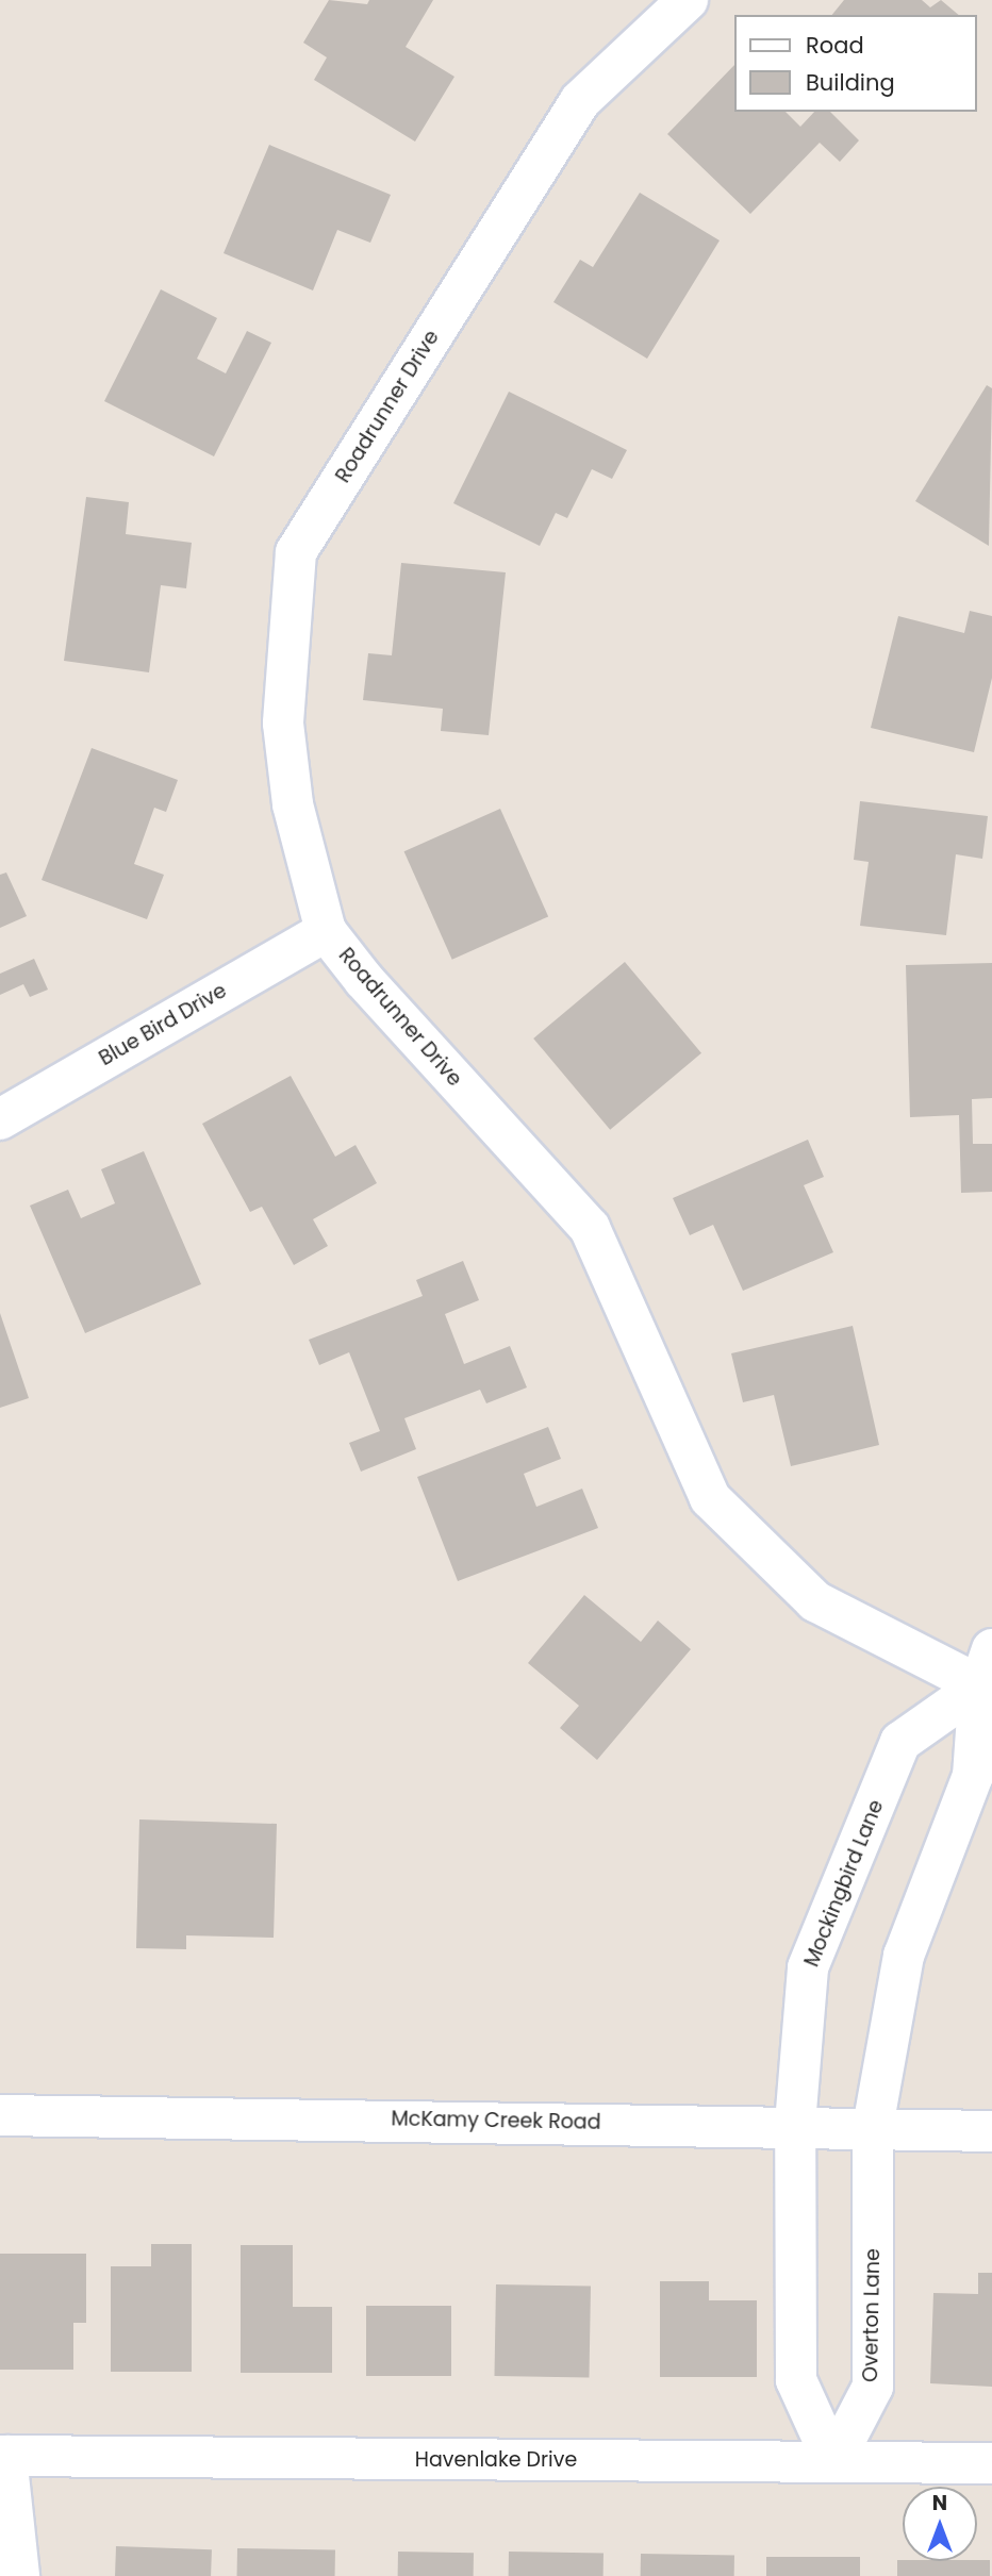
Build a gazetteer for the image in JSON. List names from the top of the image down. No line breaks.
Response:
{"streets":{"street":["Roadrunner Drive","Blue Bird Drive","Mockingbird Lane","McKamy Creek Road","Overton Lane","Havenlake Drive"]},"crossings":[["Roadrunner Drive","Blue Bird Drive"],["Roadrunner Drive","Mockingbird Lane"],["Mockingbird Lane","McKamy Creek Road"],["McKamy Creek Road","Overton Lane"],["Overton Lane","Havenlake Drive"]],"legend":["Road","Building"],"north":"top"}
